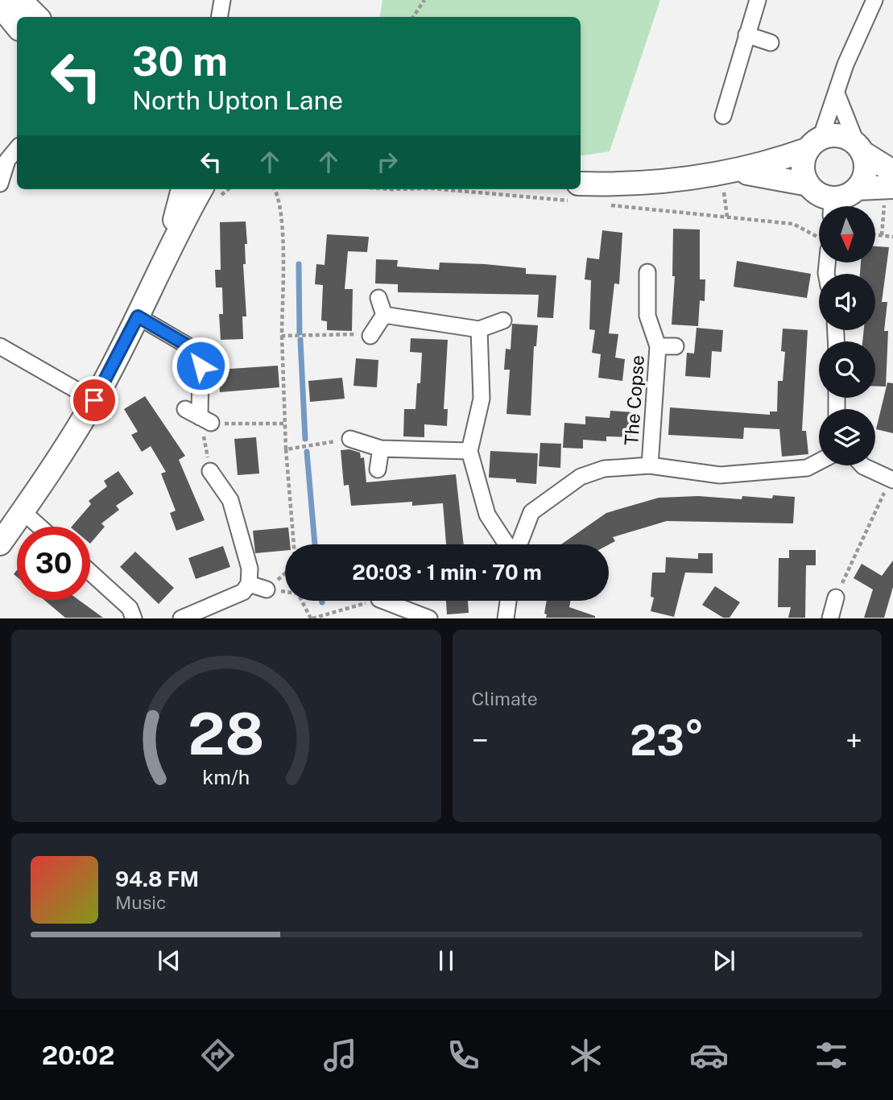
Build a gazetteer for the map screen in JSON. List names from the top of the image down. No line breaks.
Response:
{"streets":{"street":["The Copse"]},"north":"bottom","page":{"turn":["30 m","North Upton Lane"],"limit":"30","trip":"20:03 · 1 min · 70 m","tile":"Climate","heat":["−","23°","+"],"song":["94.8 FM","Music"],"tabs":"20:02","gauge":["28","km/h"]}}
